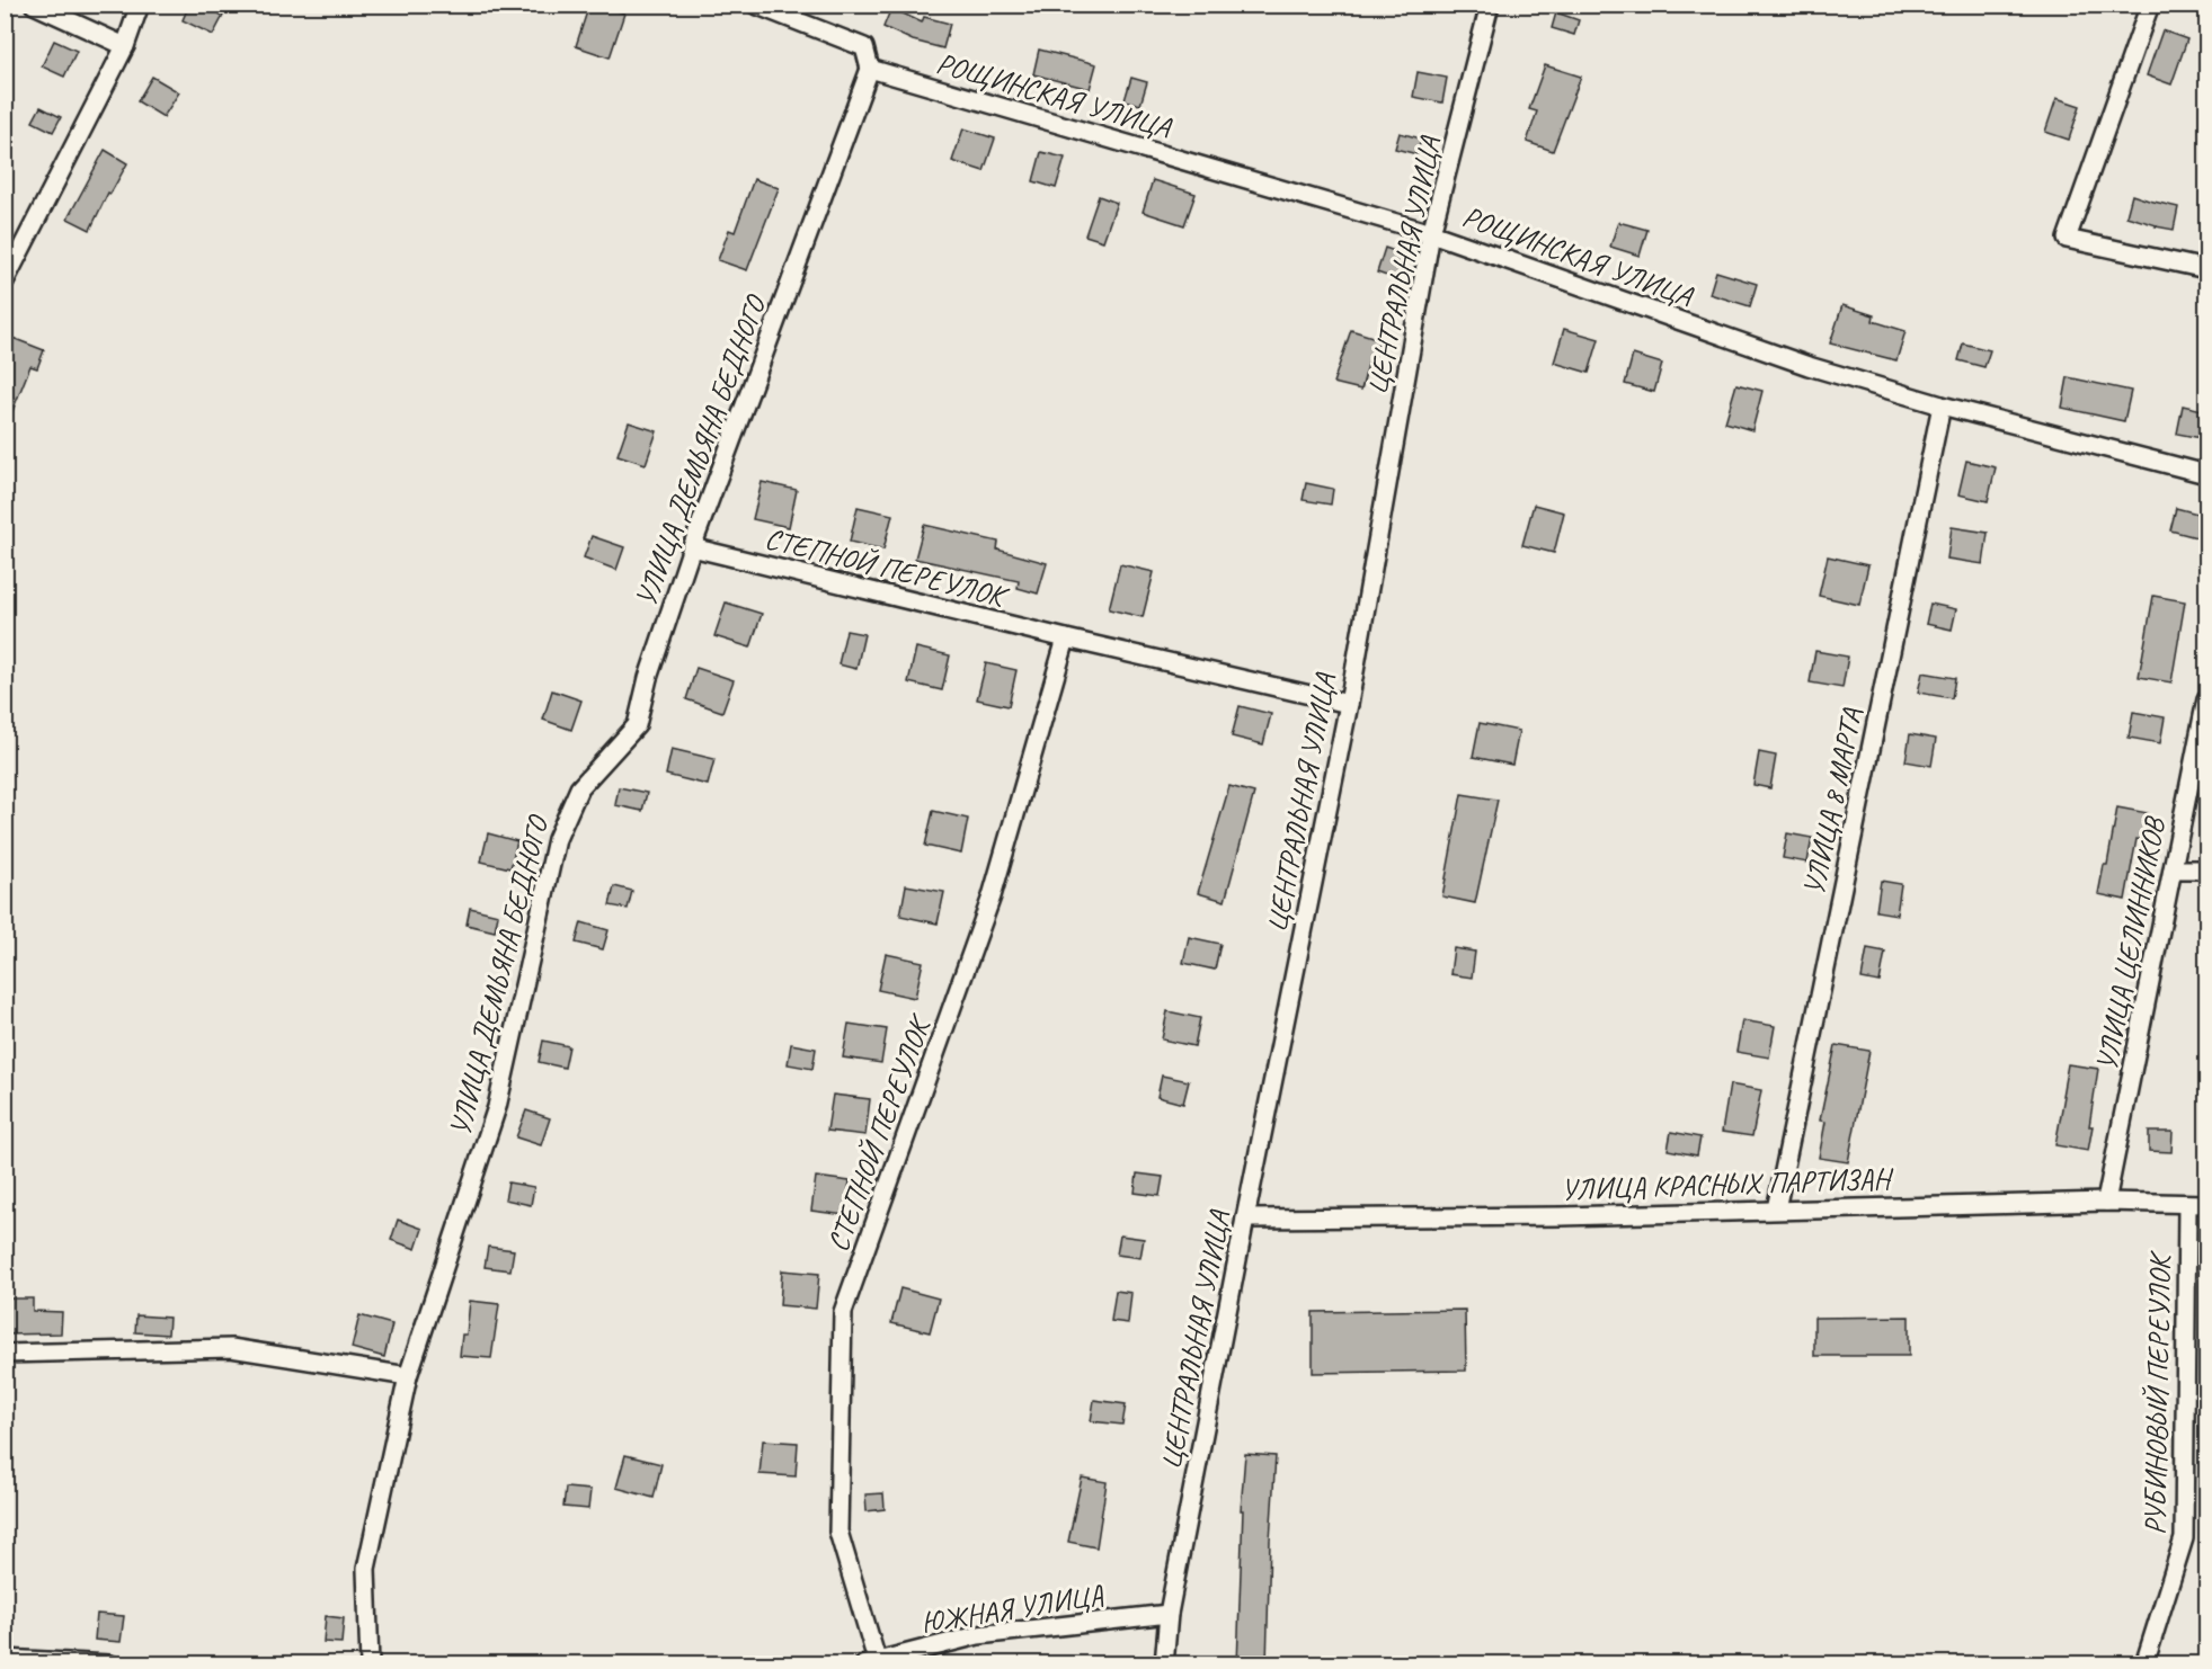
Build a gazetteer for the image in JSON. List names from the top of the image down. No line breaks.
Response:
{"streets":{"street":["РОЩИНСКАЯ УЛИЦА","ЦЕНТРАЛЬНАЯ УЛИЦА","УЛИЦА ДЕМЬЯНА БЕДНОГО","СТЕПНОЙ ПЕРЕУЛОК","УЛИЦА 8 МАРТА","УЛИЦА ЦЕЛИННИКОВ","УЛИЦА КРАСНЫХ ПАРТИЗАН","РУБИНОВЫЙ ПЕРЕУЛОК","ЮЖНАЯ УЛИЦА"]},"crossings":[["РОЩИНСКАЯ УЛИЦА","ЦЕНТРАЛЬНАЯ УЛИЦА"],["РОЩИНСКАЯ УЛИЦА","УЛИЦА ДЕМЬЯНА БЕДНОГО"],["РОЩИНСКАЯ УЛИЦА","УЛИЦА 8 МАРТА"],["ЦЕНТРАЛЬНАЯ УЛИЦА","СТЕПНОЙ ПЕРЕУЛОК"],["ЦЕНТРАЛЬНАЯ УЛИЦА","УЛИЦА КРАСНЫХ ПАРТИЗАН"],["ЦЕНТРАЛЬНАЯ УЛИЦА","ЮЖНАЯ УЛИЦА"],["УЛИЦА ДЕМЬЯНА БЕДНОГО","СТЕПНОЙ ПЕРЕУЛОК"],["СТЕПНОЙ ПЕРЕУЛОК","ЮЖНАЯ УЛИЦА"],["УЛИЦА 8 МАРТА","УЛИЦА КРАСНЫХ ПАРТИЗАН"],["УЛИЦА ЦЕЛИННИКОВ","УЛИЦА КРАСНЫХ ПАРТИЗАН"],["УЛИЦА КРАСНЫХ ПАРТИЗАН","РУБИНОВЫЙ ПЕРЕУЛОК"]]}
